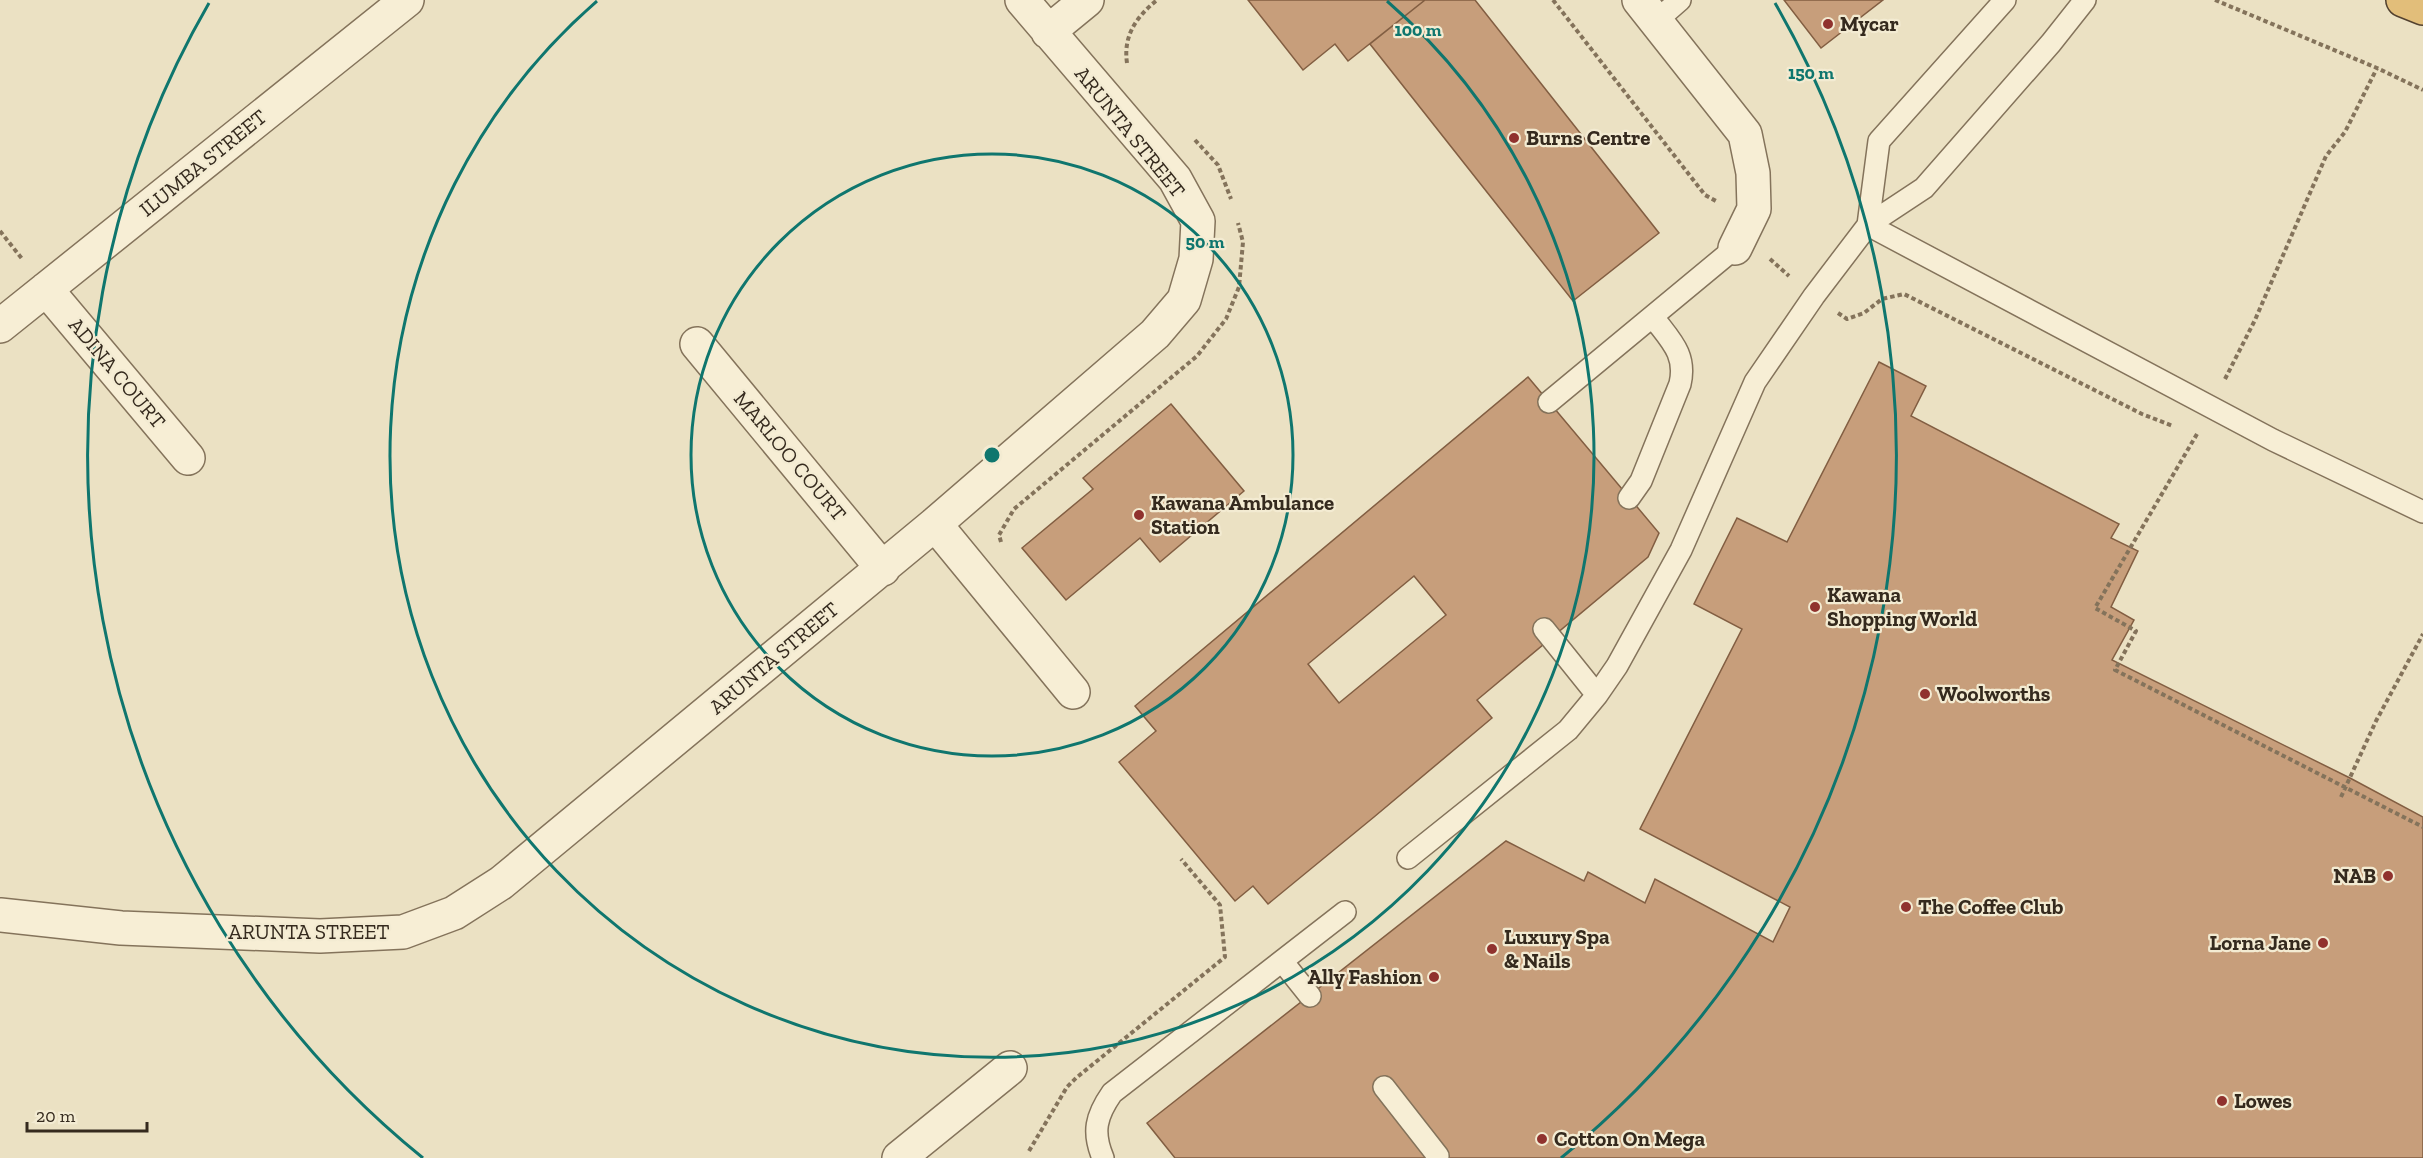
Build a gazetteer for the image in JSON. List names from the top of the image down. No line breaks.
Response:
{"streets":{"street":["ARUNTA STREET","ILUMBA STREET","ADINA COURT","MARLOO COURT"]},"crossings":[["ARUNTA STREET","MARLOO COURT"],["ILUMBA STREET","ADINA COURT"]],"places":["Mycar","Burns Centre","Kawana Ambulance Station","Kawana Shopping World","Woolworths","NAB","The Coffee Club","Lorna Jane","Luxury Spa & Nails","Ally Fashion","Lowes","Cotton On Mega"],"scale_bar":"20 m","rings":["100 m","150 m","50 m"]}
